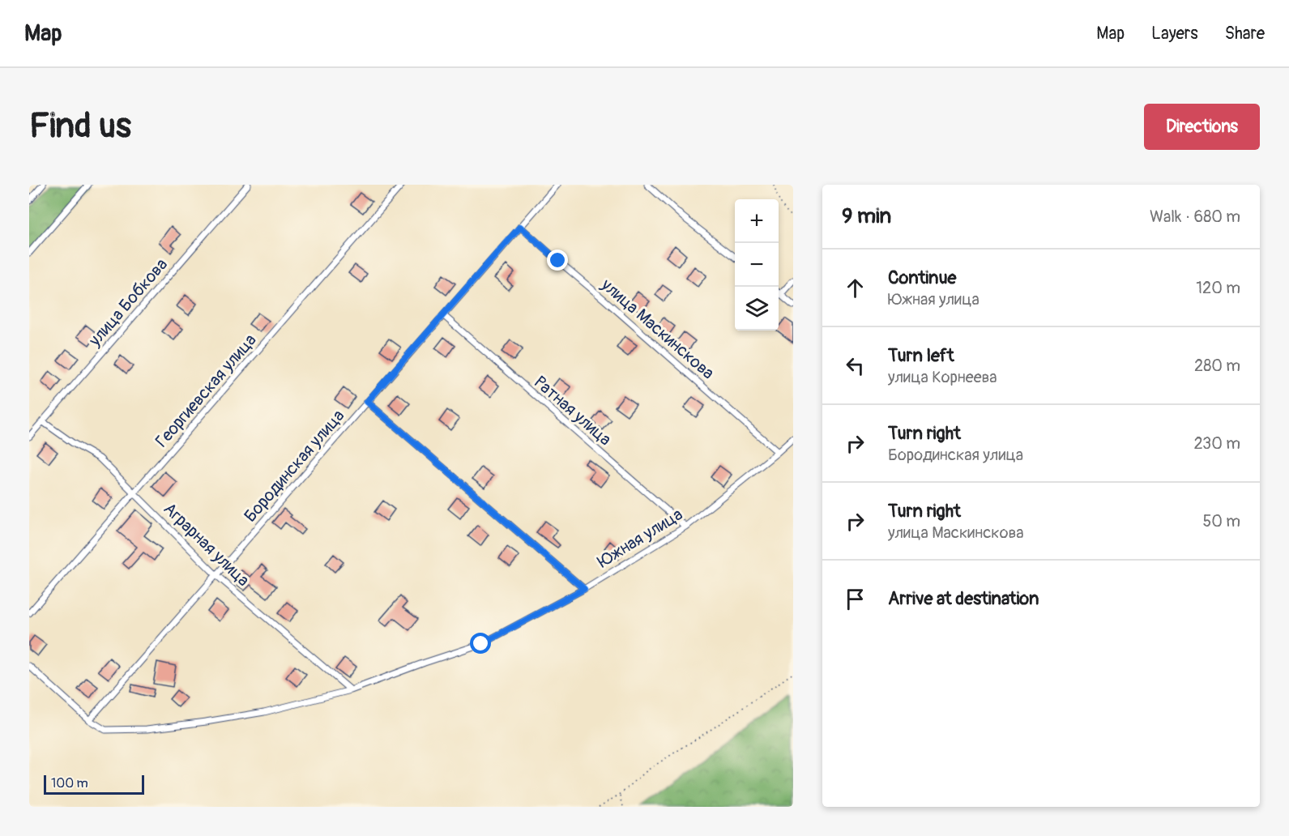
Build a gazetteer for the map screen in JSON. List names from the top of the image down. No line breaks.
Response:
{"streets":{"street":["улица Бобкова","улица Маскинскова","Георгиевская улица","Ратная улица","Бородинская улица","Южная улица","Аграрная улица"]},"crossings":[["улица Бобкова","Аграрная улица"],["улица Маскинскова","Бородинская улица"],["улица Маскинскова","Южная улица"],["Георгиевская улица","Аграрная улица"],["Ратная улица","Бородинская улица"],["Ратная улица","Южная улица"],["Бородинская улица","Южная улица"],["Бородинская улица","Аграрная улица"],["Южная улица","Аграрная улица"]],"scale_bar":"100 m","page":{"header":"Map","nav":["Map","Layers","Share"],"buttons":"Directions","title":"Find us","heading":["9 min","Walk · 680 m"],"map_buttons":["+","−"],"list":[["Continue","Южная улица","120 m"],["Turn left","улица Корнеева","280 m"],["Turn right","Бородинская улица","230 m"],["Turn right","улица Маскинскова","50 m"],"Arrive at destination"],"scale":"100 m"}}
